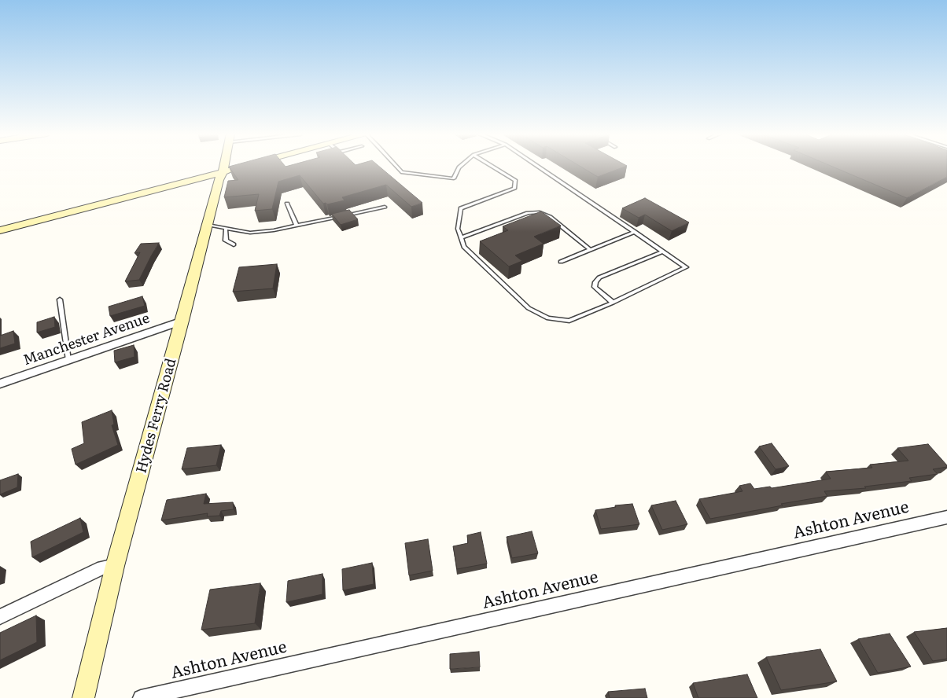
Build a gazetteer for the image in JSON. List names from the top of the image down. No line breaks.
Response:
{"streets":{"street":["Manchester Avenue","Hydes Ferry Road","Ashton Avenue"]},"crossings":[["Manchester Avenue","Hydes Ferry Road"]]}
